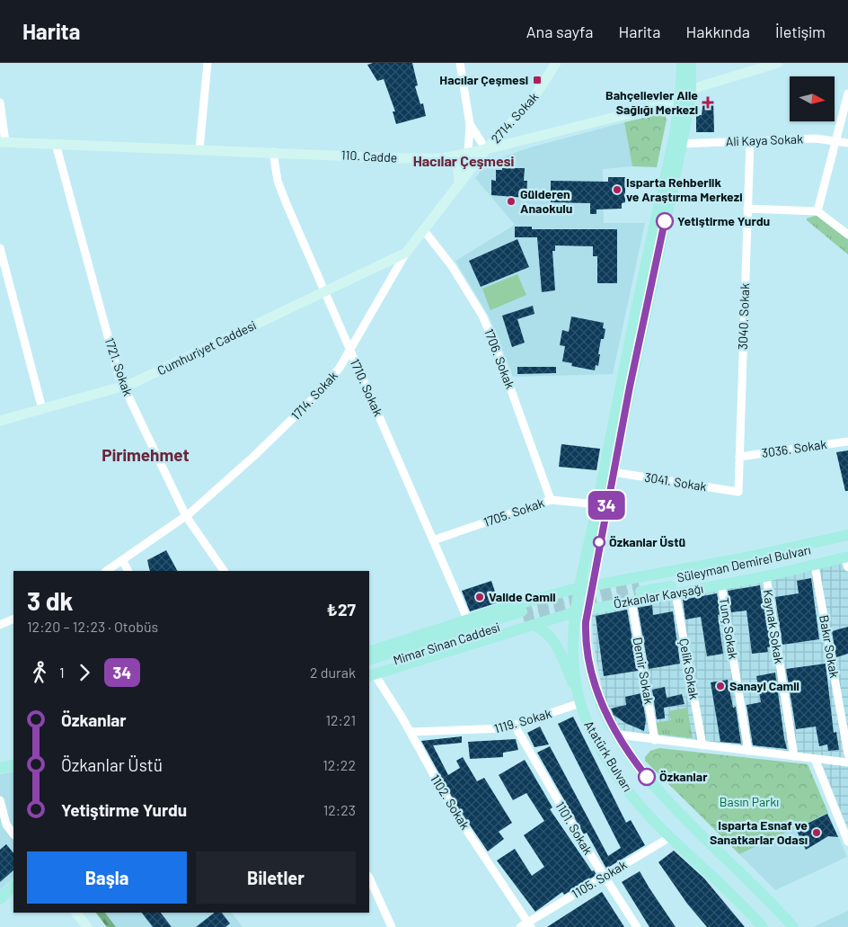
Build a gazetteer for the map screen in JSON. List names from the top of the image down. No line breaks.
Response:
{"streets":{"main road":["Süleyman Demirel Bulvarı","Özkanlar Kavşağı","Mimar Sinan Caddesi","Atatürk Bulvarı"],"street":["2714. Sokak","Ali Kaya Sokak","110. Cadde","3040. Sokak","Cumhuriyet Caddesi","1706. Sokak","1721. Sokak","1710. Sokak","1714. Sokak","3036. Sokak","3041. Sokak","1705. Sokak","Kaynak Sokak","Tunç Sokak","Bakır Sokak","Çelik Sokak","Demir Sokak","1119. Sokak","1102. Sokak","1101. Sokak","1105. Sokak"]},"crossings":[["2714. Sokak","110. Cadde"],["2714. Sokak","1714. Sokak"],["Ali Kaya Sokak","3040. Sokak"],["Ali Kaya Sokak","Atatürk Bulvarı"],["110. Cadde","1721. Sokak"],["110. Cadde","1710. Sokak"],["110. Cadde","1714. Sokak"],["110. Cadde","Atatürk Bulvarı"],["3040. Sokak","3036. Sokak"],["3040. Sokak","3041. Sokak"],["Cumhuriyet Caddesi","1721. Sokak"],["Cumhuriyet Caddesi","1710. Sokak"],["Cumhuriyet Caddesi","1714. Sokak"],["1706. Sokak","1714. Sokak"],["1706. Sokak","1705. Sokak"],["1721. Sokak","1714. Sokak"],["1710. Sokak","1714. Sokak"],["1710. Sokak","1705. Sokak"],["1710. Sokak","Özkanlar Kavşağı"],["3041. Sokak","Atatürk Bulvarı"],["1705. Sokak","Atatürk Bulvarı"],["Süleyman Demirel Bulvarı","Özkanlar Kavşağı"],["Özkanlar Kavşağı","Kaynak Sokak"],["Özkanlar Kavşağı","Tunç Sokak"],["Özkanlar Kavşağı","Mimar Sinan Caddesi"],["Özkanlar Kavşağı","Bakır Sokak"],["Özkanlar Kavşağı","Çelik Sokak"],["Özkanlar Kavşağı","Demir Sokak"],["Özkanlar Kavşağı","Atatürk Bulvarı"],["Özkanlar Kavşağı","1102. Sokak"],["1119. Sokak","Atatürk Bulvarı"],["1119. Sokak","1102. Sokak"],["1119. Sokak","1101. Sokak"],["Atatürk Bulvarı","1105. Sokak"],["1102. Sokak","1105. Sokak"],["1101. Sokak","1105. Sokak"]],"districts":["Hacılar Çeşmesi","Pirimehmet"],"parks":["Basın Parkı"],"places":{"transit":["Hacılar Çeşmesi"],"health":["Bahçelievler Aile Sağlığı Merkezi"],"other":["Isparta Rehberlik ve Araştırma Merkezi","Gülderen Anaokulu","Yetiştirme Yurdu","Özkanlar Üstü","Valide Camii","Sanayi Camii","Özkanlar","Isparta Esnaf ve Sanatkarlar Odası"]},"lines":["bus line 34"],"north":"right","page":{"header":"Harita","nav":["Ana sayfa","Harita","Hakkında","İletişim"],"on_map":"34","heading":["3 dk","12:20 – 12:23 · Otobüs","₺27"],"legs":["1","34","2 durak"],"list":[{"name":"Özkanlar","value":"12:21"},{"name":"Özkanlar Üstü","value":"12:22"},{"name":"Yetiştirme Yurdu","value":"12:23"}],"buttons":["Başla","Biletler"]}}
